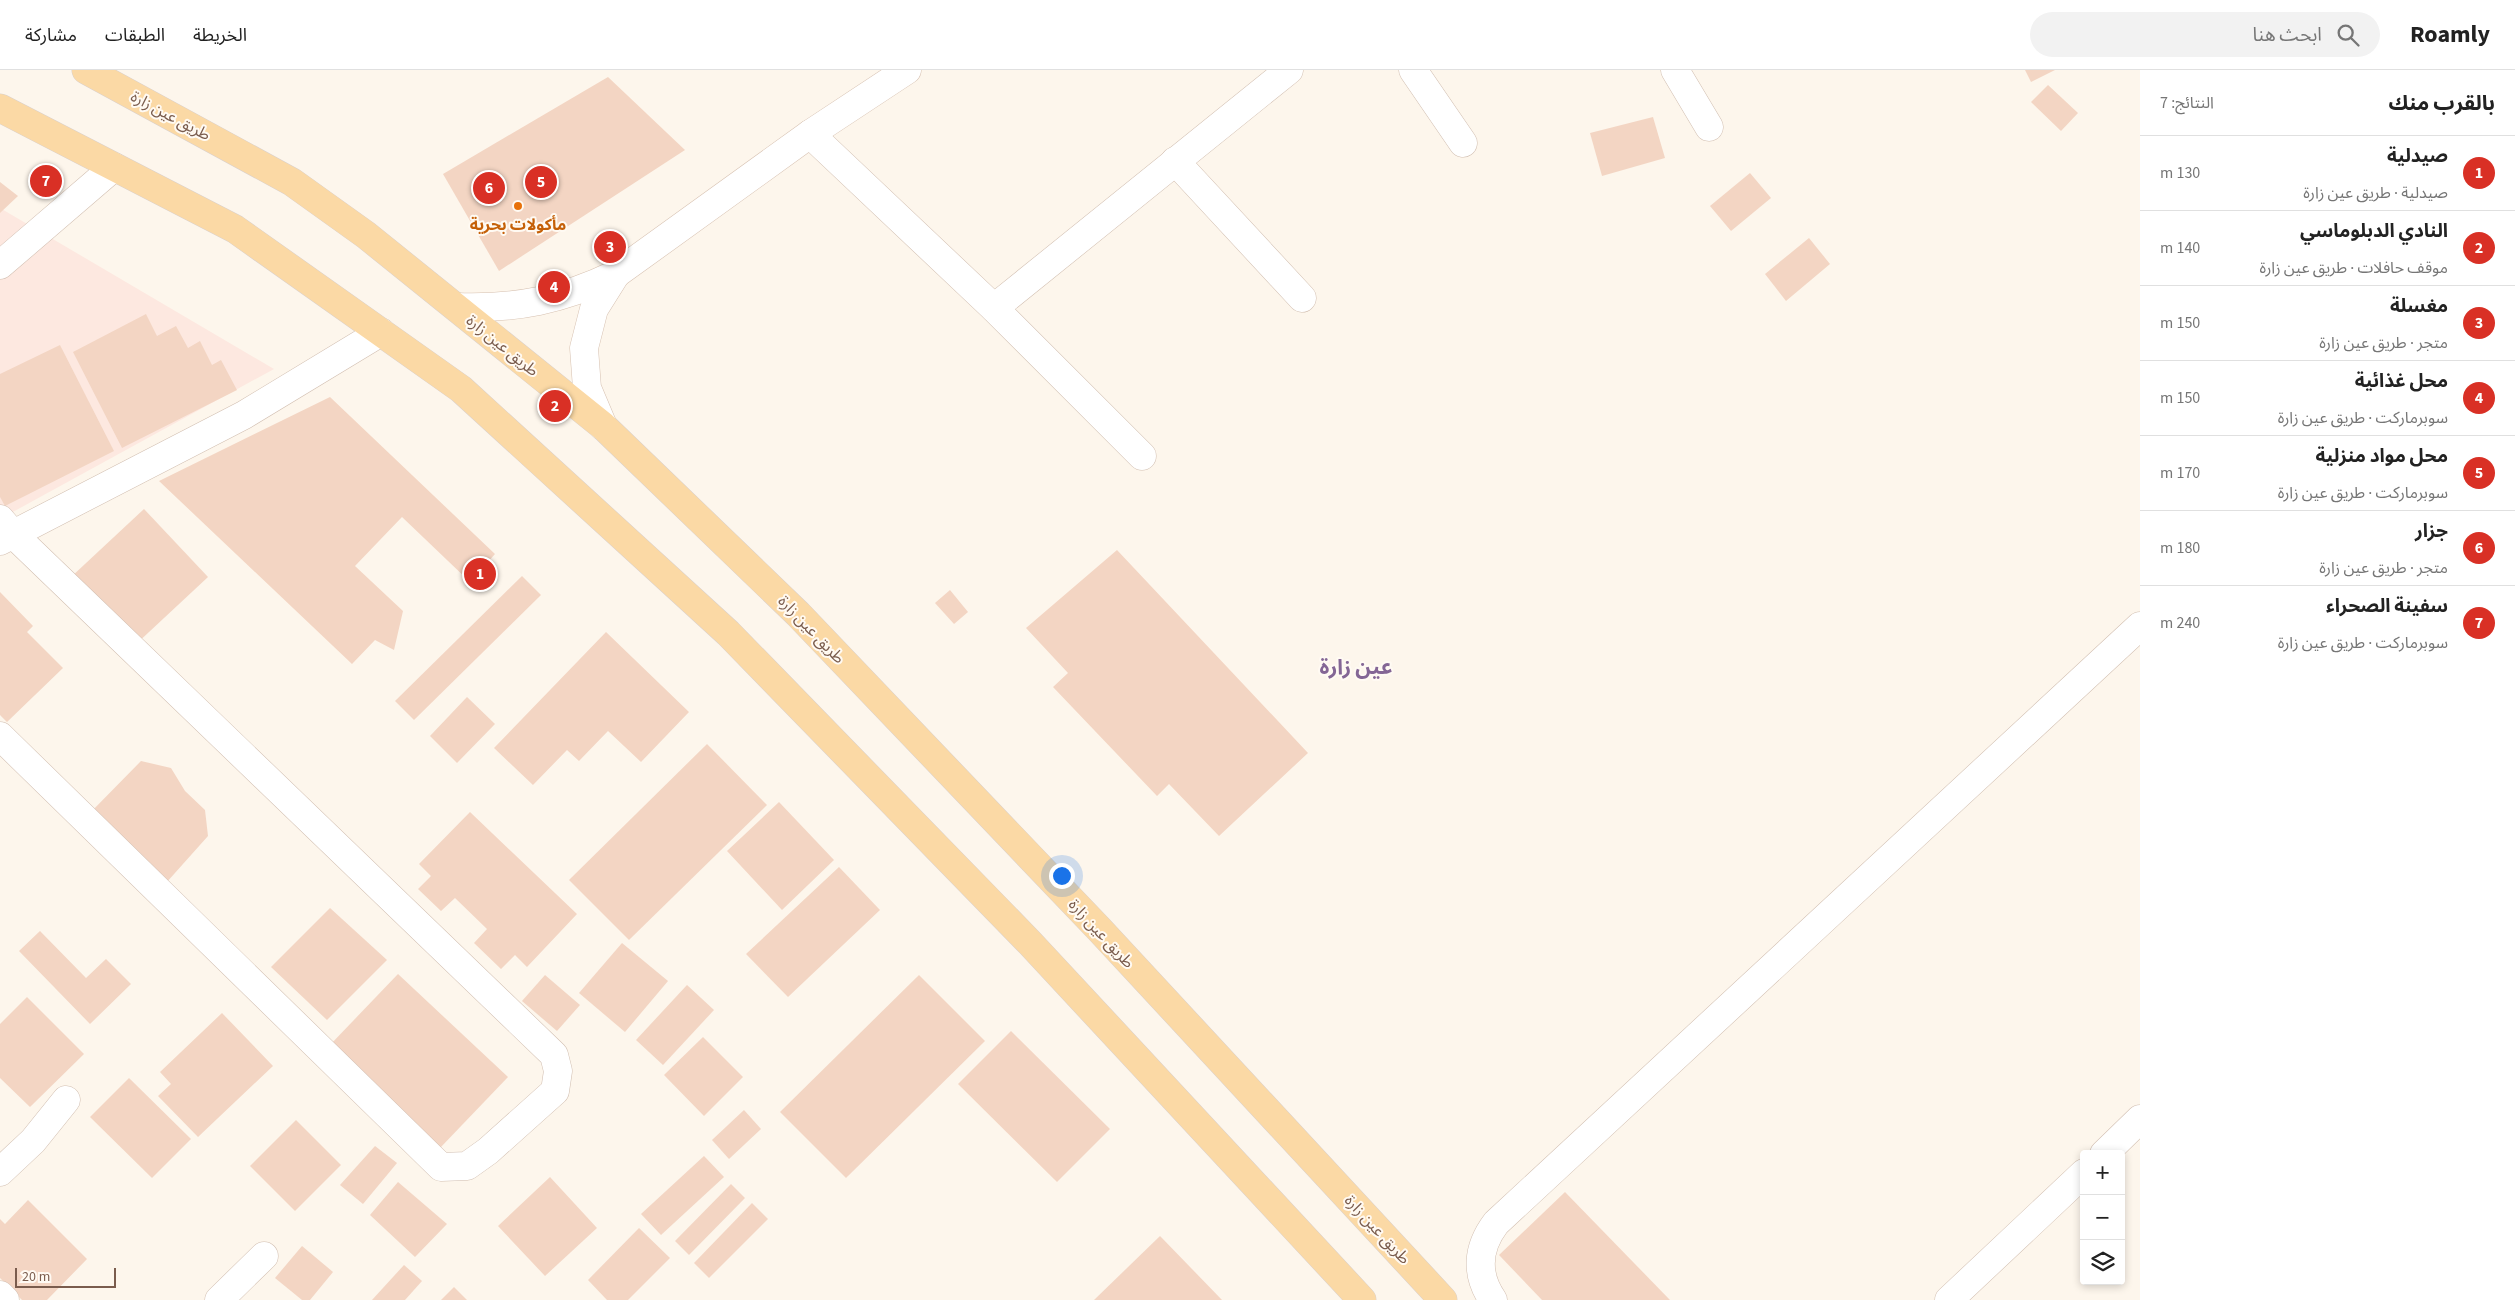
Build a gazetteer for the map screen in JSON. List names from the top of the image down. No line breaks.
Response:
{"streets":{"main road":["طريق عين زارة"]},"districts":["عين زارة"],"places":["مأكولات بحرية"],"scale_bar":"20 m","page":{"header":"Roamly","search":"ابحث هنا","nav":["الخريطة","الطبقات","مشاركة"],"heading":["بالقرب منك","النتائج: 7"],"list":[{"mark":"1","name":"صيدلية","note":"صيدلية · طريق عين زارة","value":"130 m"},{"mark":"2","name":"النادي الدبلوماسي","note":"موقف حافلات · طريق عين زارة","value":"140 m"},{"mark":"3","name":"مغسلة","note":"متجر · طريق عين زارة","value":"150 m"},{"mark":"4","name":"محل غذائية","note":"سوبرماركت · طريق عين زارة","value":"150 m"},{"mark":"5","name":"محل مواد منزلية","note":"سوبرماركت · طريق عين زارة","value":"170 m"},{"mark":"6","name":"جزار","note":"متجر · طريق عين زارة","value":"180 m"},{"mark":"7","name":"سفينة الصحراء","note":"سوبرماركت · طريق عين زارة","value":"240 m"}],"pins":["7","5","6","3","4","2","1"],"map_buttons":["+","−"],"scale":"20 m"}}
